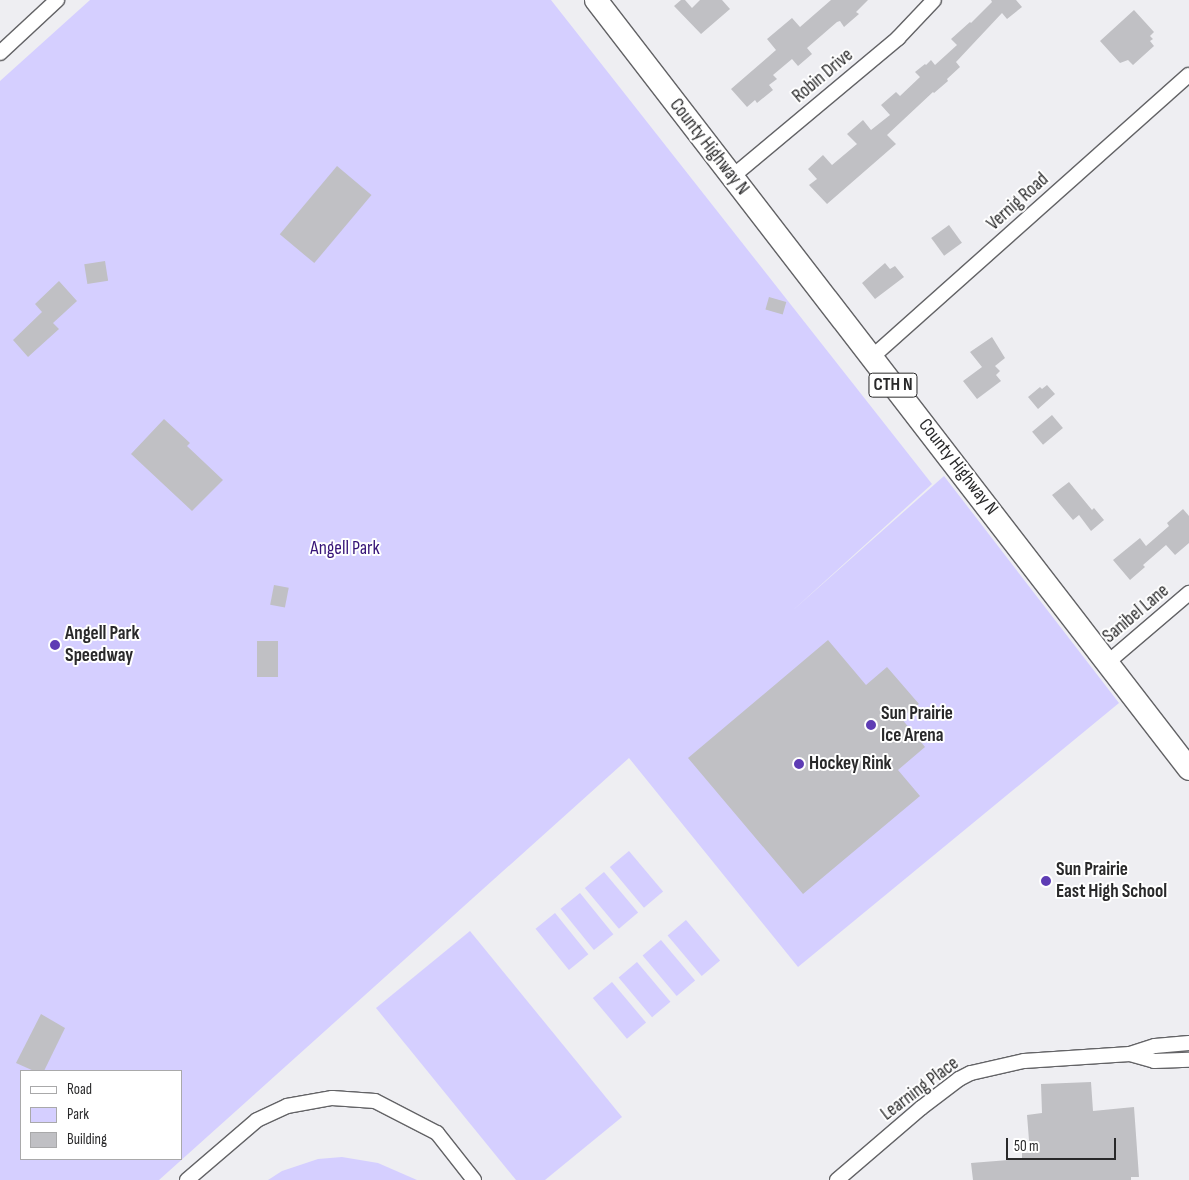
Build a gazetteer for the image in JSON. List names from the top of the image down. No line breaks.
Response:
{"streets":{"main road":["County Highway N","CTH N"],"street":["Robin Drive","Vernig Road","Sanibel Lane","Learning Place"]},"crossings":[["Robin Drive","County Highway N"],["County Highway N","Vernig Road"],["County Highway N","Sanibel Lane"]],"parks":["Angell Park"],"places":["Angell Park Speedway","Sun Prairie Ice Arena","Hockey Rink","Sun Prairie East High School"],"legend":["Road","Park","Building"],"scale_bar":"50 m"}
